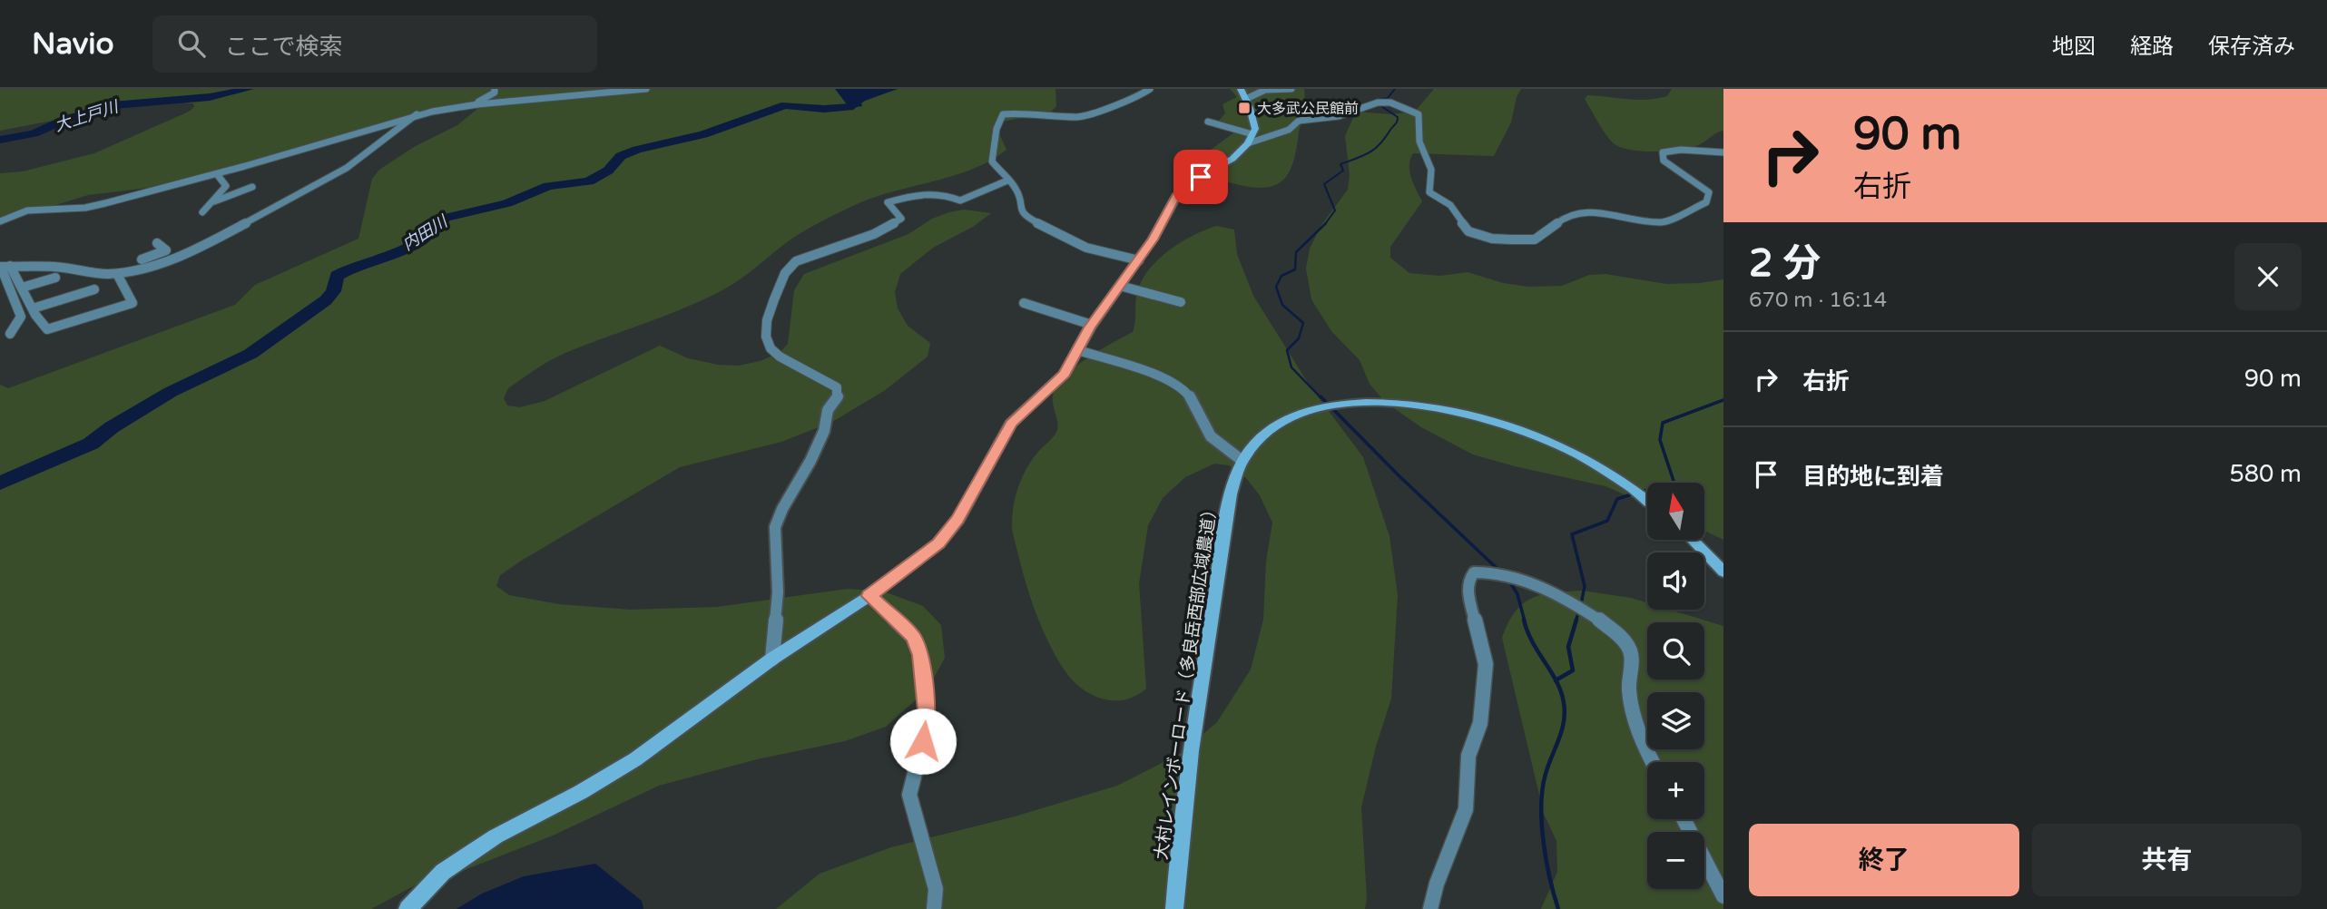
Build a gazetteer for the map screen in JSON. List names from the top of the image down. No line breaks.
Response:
{"streets":{"street":["大村レインボーロード（多良岳西部広域農道）"]},"water":["大上戸川","内田川"],"places":{"transit":["大多武公民館前"]},"north":"top","page":{"header":"Navio","search":"ここで検索","nav":["地図","経路","保存済み"],"turn":["90 m","右折"],"heading":["2 分","670 m · 16:14"],"list":[{"name":"右折","value":"90 m"},{"name":"目的地に到着","value":"580 m"}],"map_buttons":["+","−"],"buttons":["終了","共有"]}}
